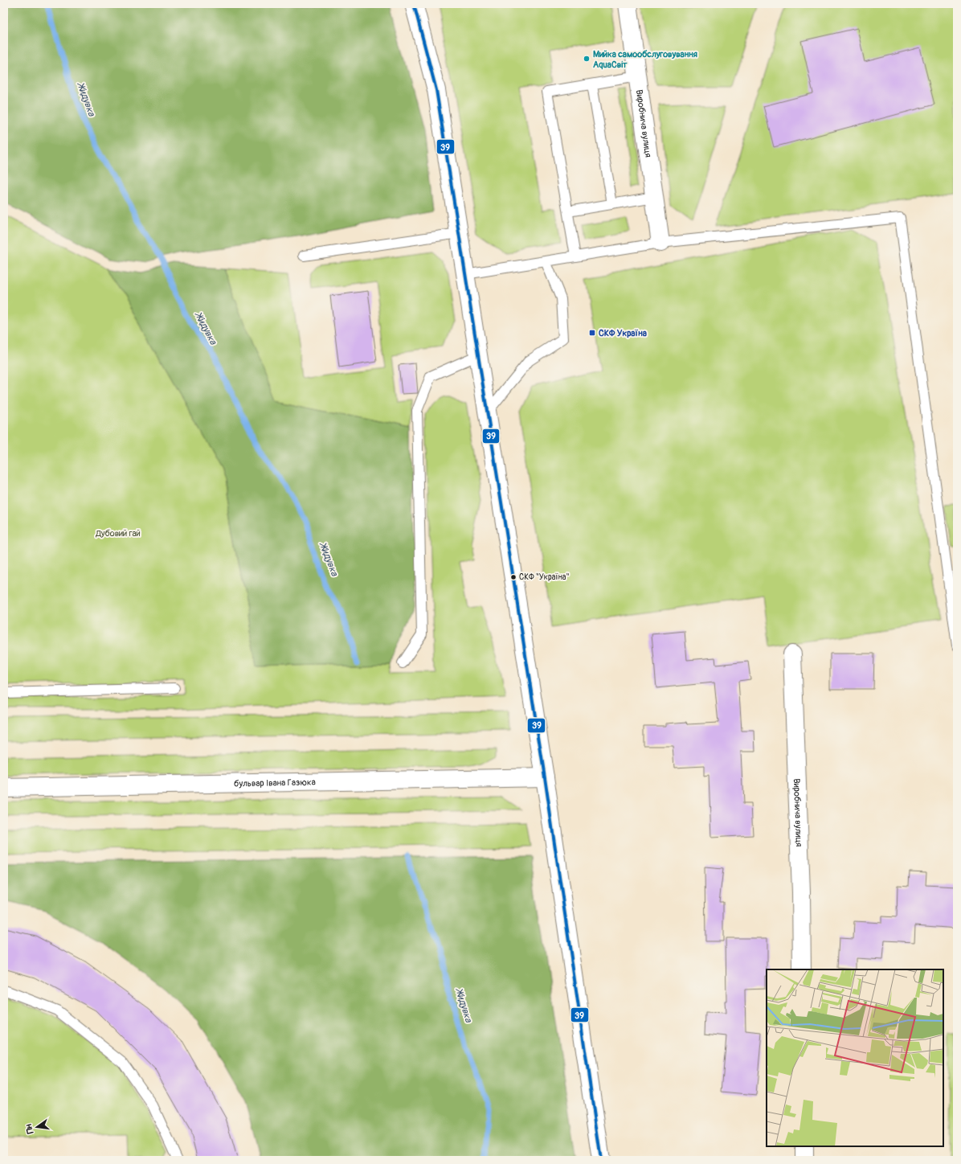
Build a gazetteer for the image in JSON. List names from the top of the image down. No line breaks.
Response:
{"streets":{"main road":["Виробнича вулиця","бульвар Івана Газюка"]},"water":["Жидувка"],"parks":["Дубовий гай"],"places":{"other":["Мийка самообслуговування AquaСвіт","СКФ \"Україна\""],"transit":["СКФ Україна"]},"lines":["transit line 39"],"north":"left"}
